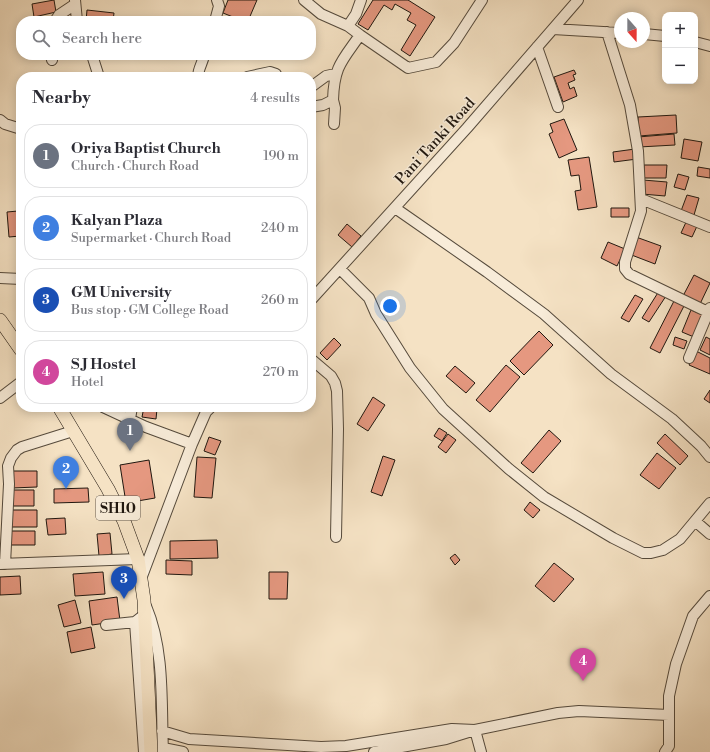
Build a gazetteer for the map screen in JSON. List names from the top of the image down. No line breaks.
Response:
{"streets":{"main road":["SH10"],"street":["Pani Tanki Road"]},"north":"bottom","page":{"map_buttons":["+","−"],"search":"Search here","heading":["Nearby","4 results"],"list":[{"mark":"1","name":"Oriya Baptist Church","note":"Church · Church Road","value":"190 m"},{"mark":"2","name":"Kalyan Plaza","note":"Supermarket · Church Road","value":"240 m"},{"mark":"3","name":"GM University","note":"Bus stop · GM College Road","value":"260 m"},{"mark":"4","name":"S J Hostel","note":"Hotel","value":"270 m"}],"pins":["1","2","3","4"]}}
